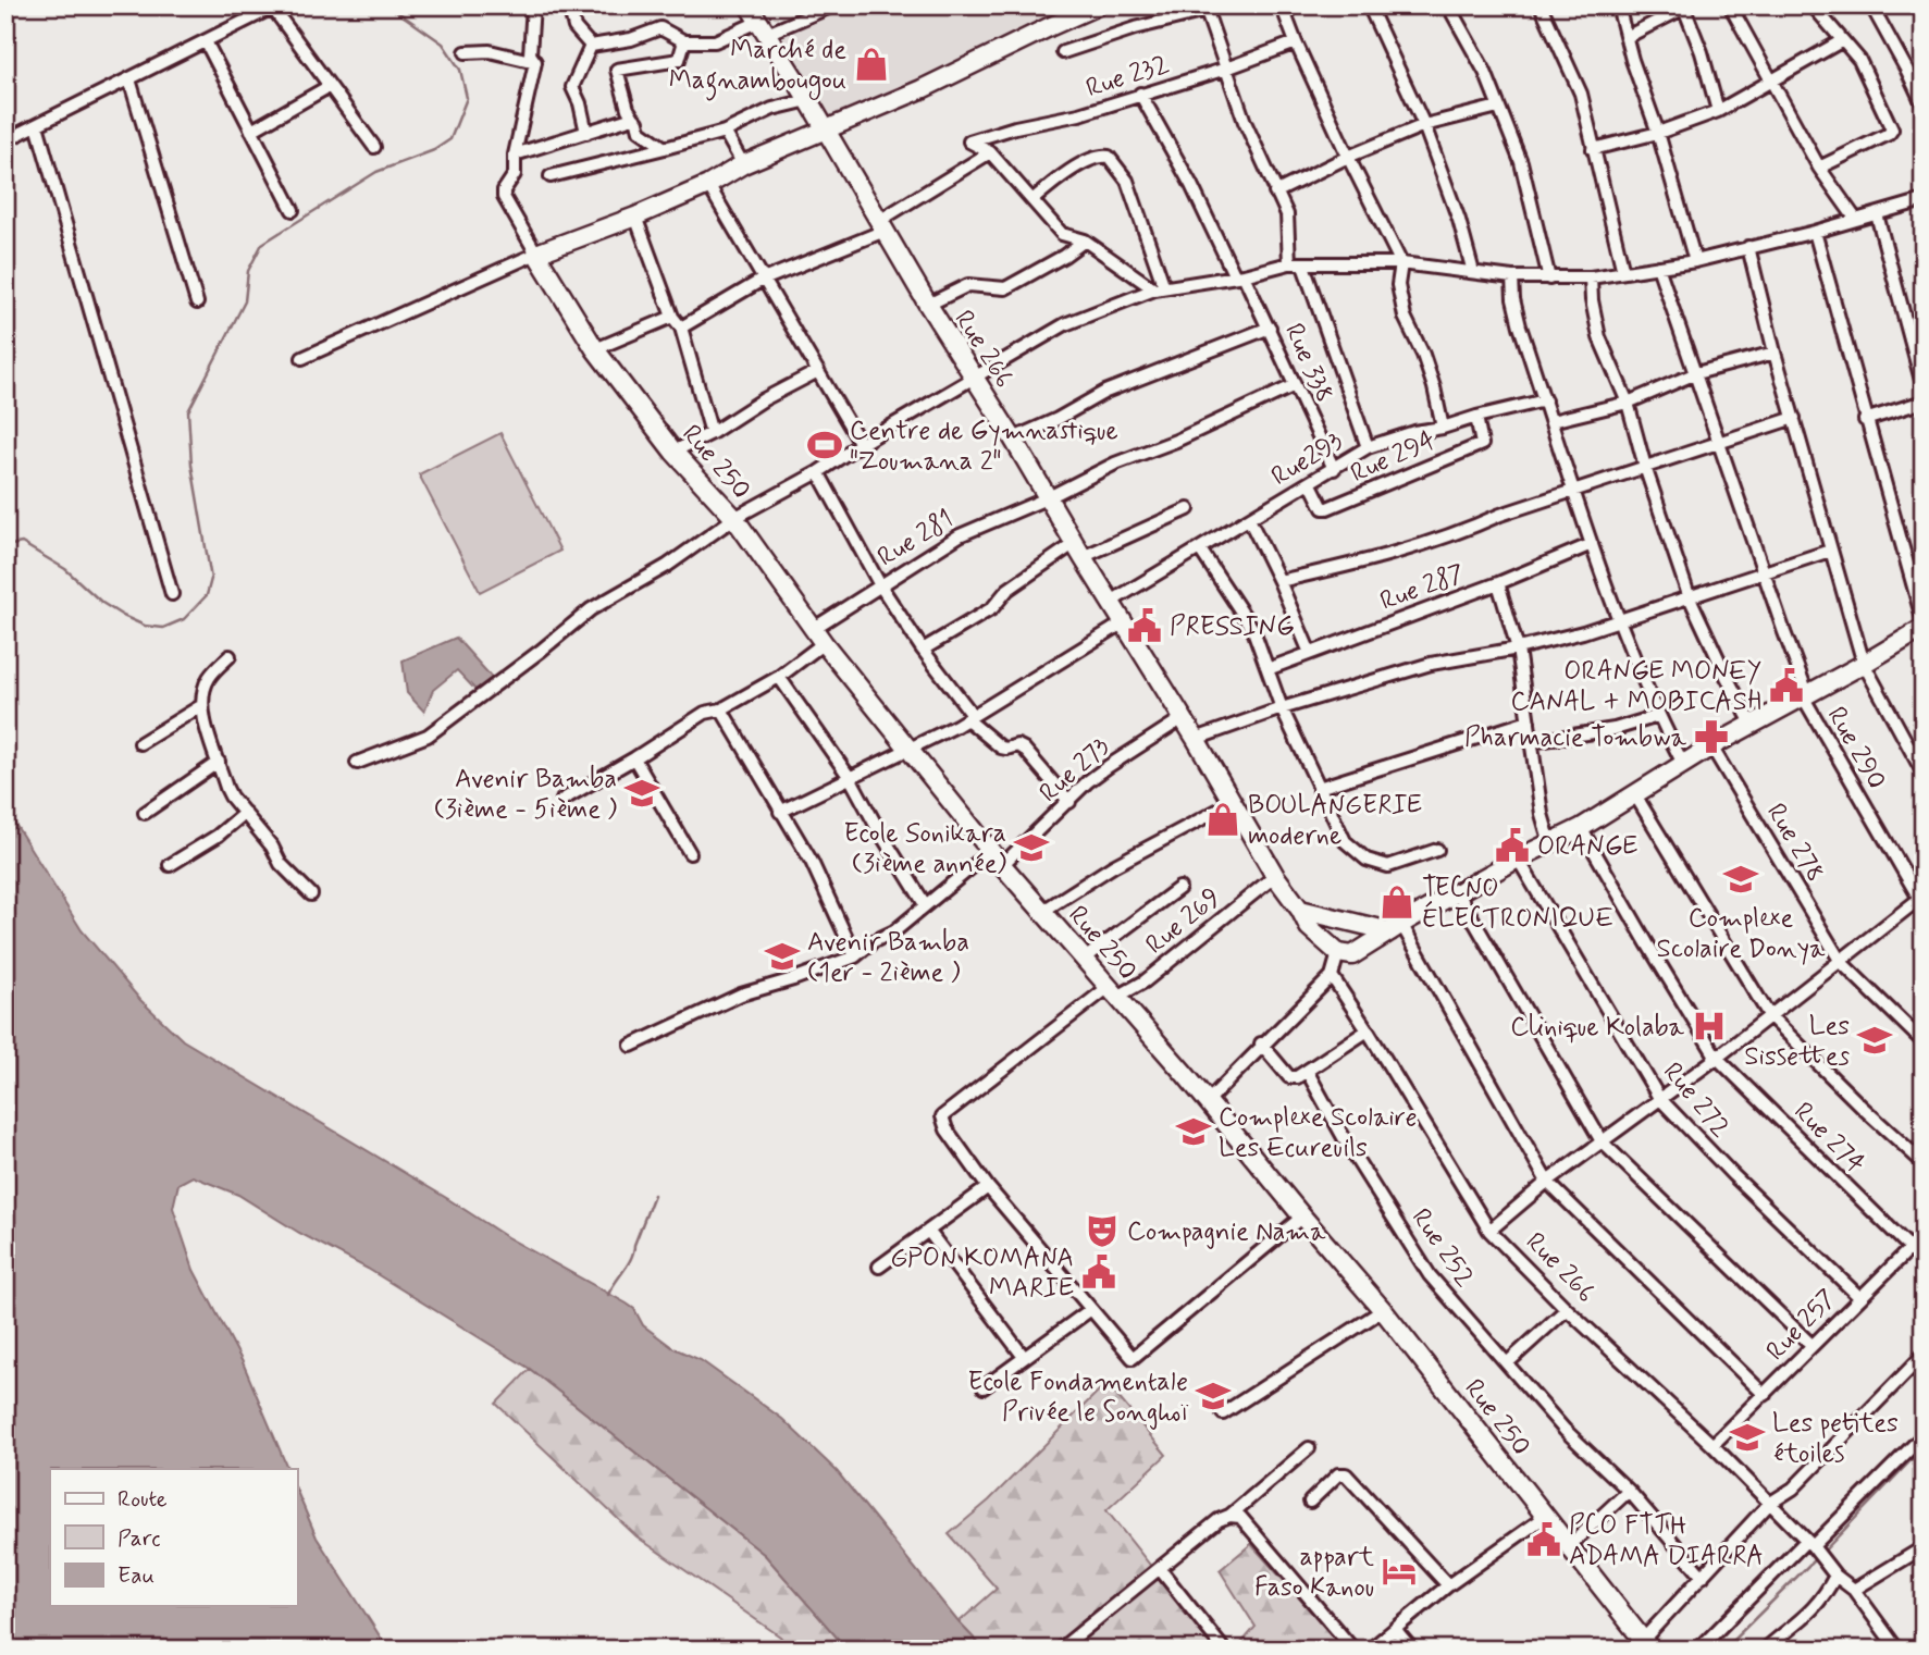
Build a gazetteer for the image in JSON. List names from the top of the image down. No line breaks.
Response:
{"streets":{"street":["Rue 232","Rue 266","Rue 338","Rue 294","Rue293","Rue 250","Rue 281","Rue 287","Rue 290","Rue 273","Rue 278","Rue 269","Rue 272","Rue 274","Rue 252","Rue 257"]},"crossings":[["Rue 232","Rue 338"],["Rue 266","Rue293"],["Rue 266","Rue 281"],["Rue 266","Rue 273"],["Rue 266","Rue 269"],["Rue 266","Rue 257"],["Rue 338","Rue293"],["Rue 338","Rue 281"],["Rue 294","Rue293"],["Rue 250","Rue 281"],["Rue 250","Rue 273"],["Rue 250","Rue 269"],["Rue 272","Rue 257"],["Rue 274","Rue 257"]],"places":{"shop":["Marché de Magnambougou","BOULANGERIE moderne","TECNO ÉLECTRONIQUE"],"sports":["Centre de Gymnastique \"Zoumana 2\""],"public building":["PRESSING","ORANGE MONEY CANAL + MOBICASH","ORANGE","GPON KOMANA MARIE","PCO FTTH ADAMA DIARRA"],"pharmacy":["Pharmacie Tombwa"],"school or university":["Avenir Bamba (3ième - 5ième )","Ecole Sonikara (3ième année)","Complexe Scolaire Donya","Avenir Bamba (1er - 2ième )","Les Sissettes","Complexe Scolaire Les Ecureuils","Ecole Fondamentale Privée le Songhoï","Les petites étoiles"],"hospital":["Clinique Kolaba"],"theatre":["Compagnie Nama"],"hotel":["appart Faso Kanou"]},"legend":["Route","Parc","Eau"]}
